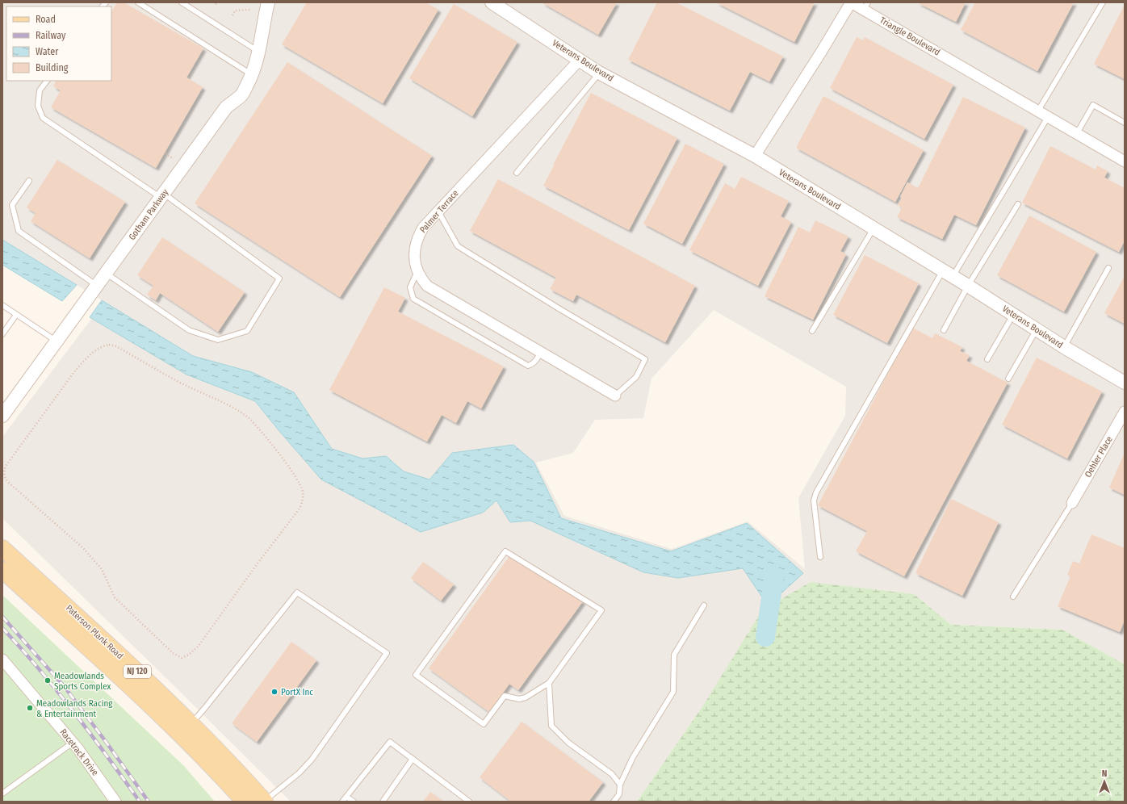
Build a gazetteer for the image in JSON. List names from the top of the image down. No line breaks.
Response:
{"streets":{"main road":["Paterson Plank Road","NJ 120"],"street":["Triangle Boulevard","Veterans Boulevard","Palmer Terrace","Gotham Parkway","Oehler Place","Racetrack Drive"]},"crossings":[["Triangle Boulevard","Veterans Boulevard"],["Veterans Boulevard","Palmer Terrace"]],"places":["Meadowlands Sports Complex","PortX Inc","Meadowlands Racing & Entertainment"],"legend":["Road","Railway","Water","Building"],"north":"top"}
